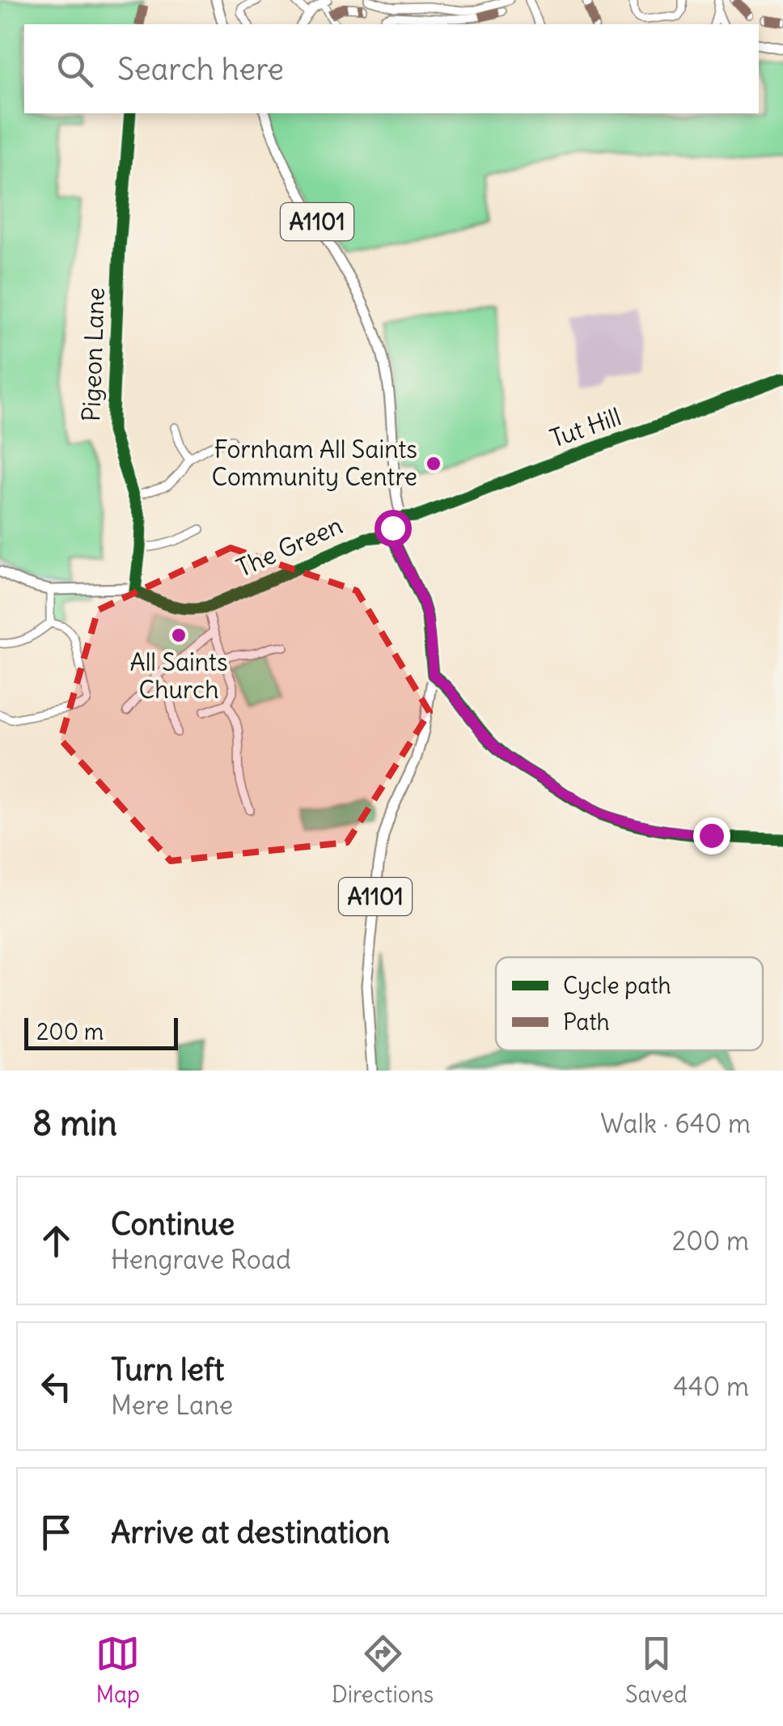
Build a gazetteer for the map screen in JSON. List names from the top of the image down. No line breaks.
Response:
{"streets":{"main road":["A1101","The Green"],"street":["Pigeon Lane","Tut Hill"]},"crossings":[["A1101","Tut Hill"],["A1101","The Green"]],"places":["Fornham All Saints Community Centre","All Saints Church"],"legend":["Cycle path","Path"],"scale_bar":"200 m","page":{"search":"Search here","scale":"200 m","heading":["8 min","Walk · 640 m"],"list":[["Continue","Hengrave Road","200 m"],["Turn left","Mere Lane","440 m"],"Arrive at destination"],"nav":["Map","Directions","Saved"]}}
